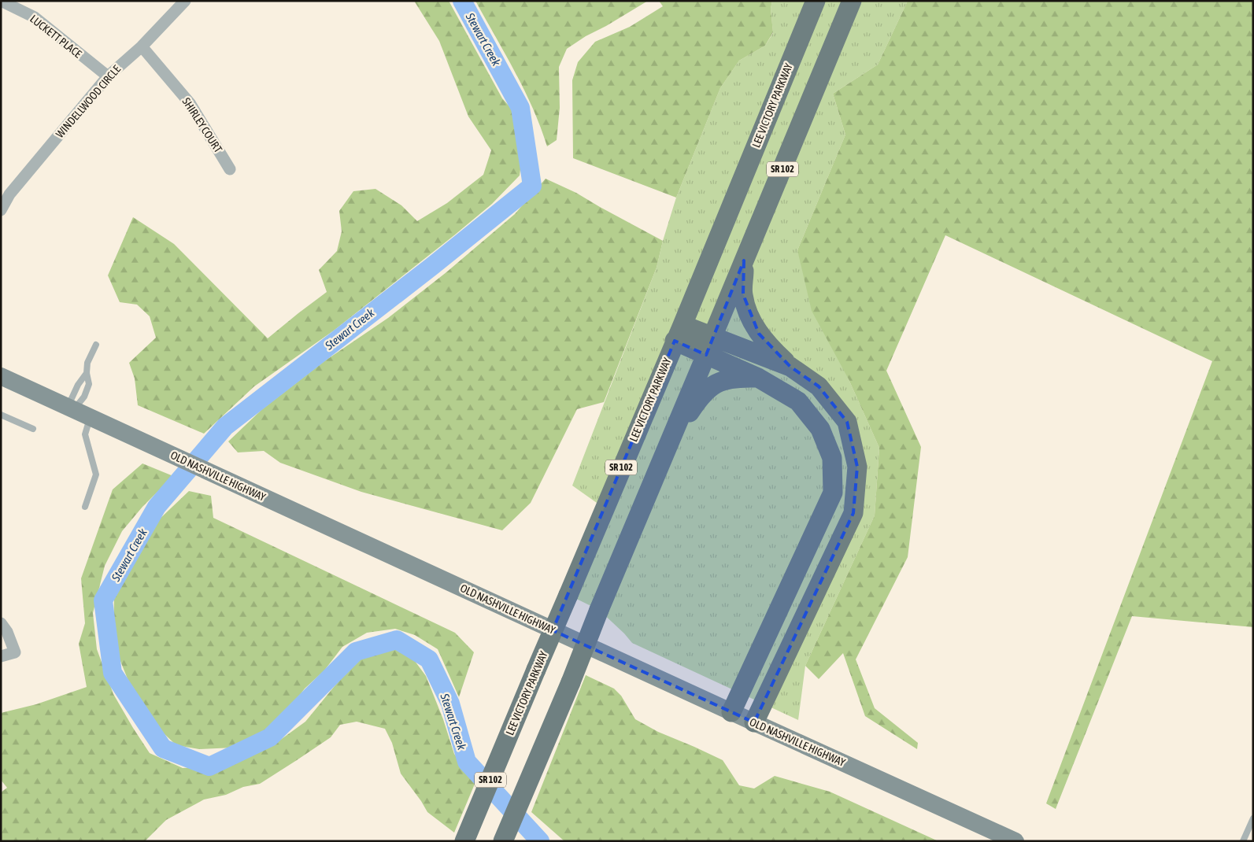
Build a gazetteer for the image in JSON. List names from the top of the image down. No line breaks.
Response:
{"streets":{"main road":["LEE VICTORY PARKWAY","SR 102","OLD NASHVILLE HIGHWAY"],"street":["LUCKETT PLACE","WINDELLWOOD CIRCLE","SHIRLEY COURT"]},"crossings":[["LUCKETT PLACE","WINDELLWOOD CIRCLE"],["WINDELLWOOD CIRCLE","SHIRLEY COURT"]],"water":["Stewart Creek"]}
